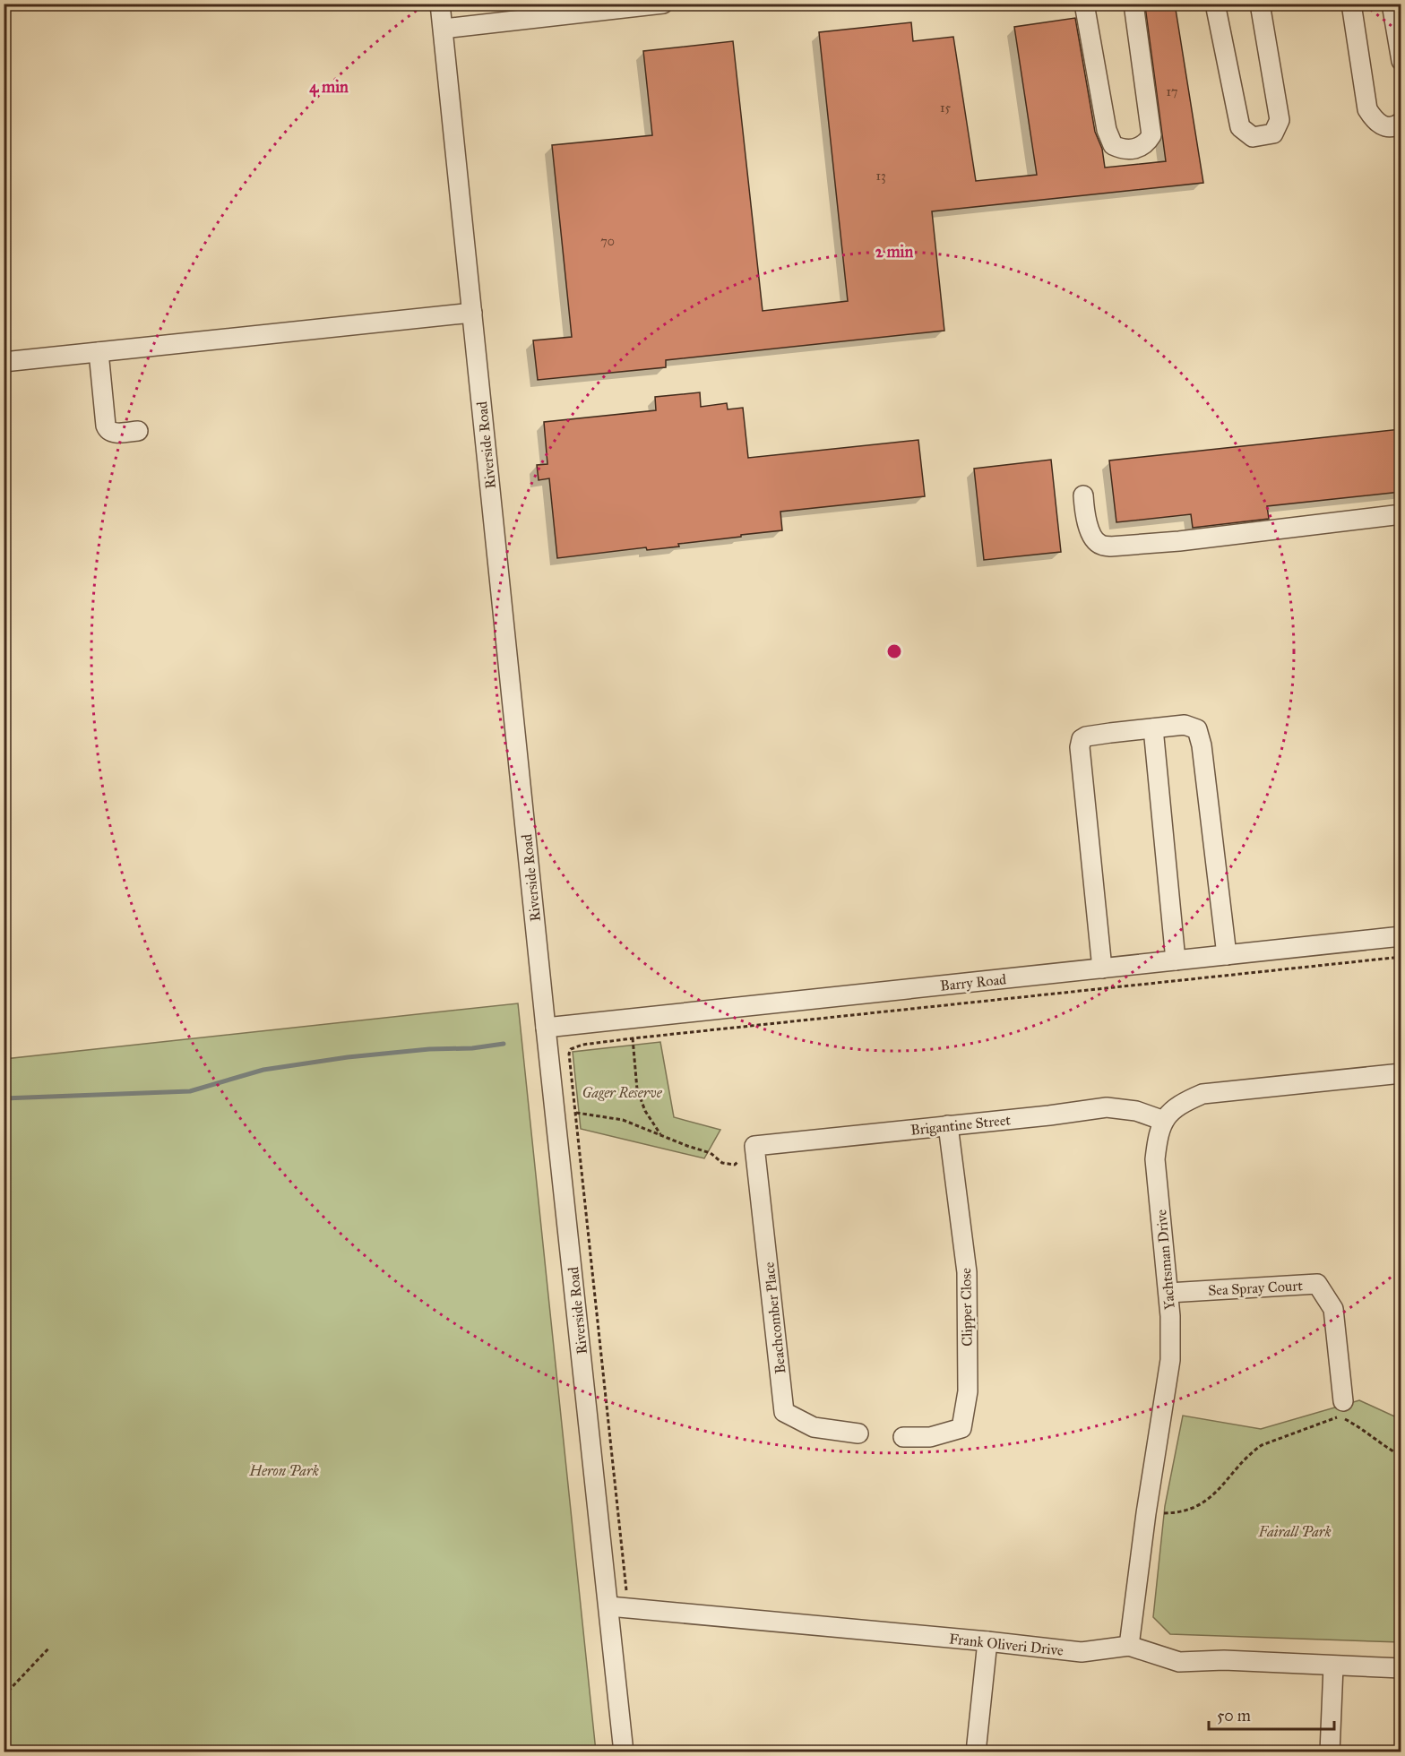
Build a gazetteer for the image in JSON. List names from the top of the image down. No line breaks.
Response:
{"streets":{"street":["Riverside Road","Barry Road","Brigantine Street","Yachtsman Drive","Sea Spray Court","Clipper Close","Beachcomber Place","Frank Oliveri Drive"]},"crossings":[["Riverside Road","Barry Road"],["Riverside Road","Frank Oliveri Drive"],["Brigantine Street","Yachtsman Drive"],["Brigantine Street","Clipper Close"],["Brigantine Street","Beachcomber Place"],["Yachtsman Drive","Sea Spray Court"],["Yachtsman Drive","Frank Oliveri Drive"]],"parks":["Gager Reserve","Heron Park","Fairall Park"],"house_numbers":["17","15","13","70"],"scale_bar":"50 m","rings":["4 min","2 min"]}
